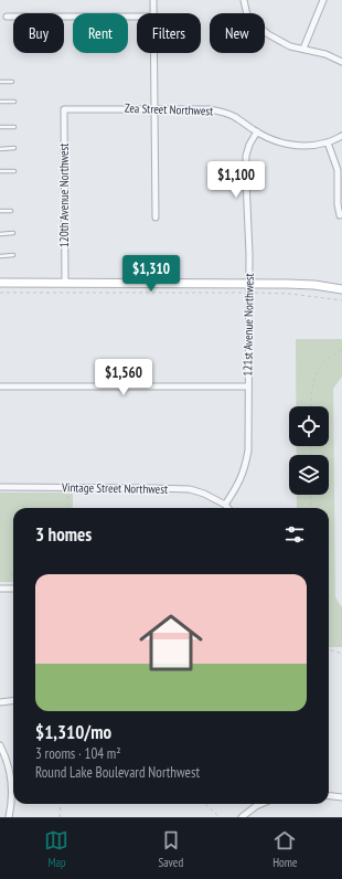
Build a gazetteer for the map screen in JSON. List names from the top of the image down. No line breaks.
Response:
{"streets":{"street":["Zea Street Northwest","120th Avenue Northwest","121st Avenue Northwest","Vintage Street Northwest"]},"crossings":[["Zea Street Northwest","120th Avenue Northwest"],["Zea Street Northwest","121st Avenue Northwest"],["121st Avenue Northwest","Vintage Street Northwest"]],"page":{"chip":["Buy","Rent","Filters","New"],"price":["$1,100","$1,310","$1,560"],"heading":"3 homes","list":[{"name":"$1,310/mo","note":"3 rooms · 104 m² · Round Lake Boulevard Northwest"}],"tabs":["Map","Saved","Home"]}}
